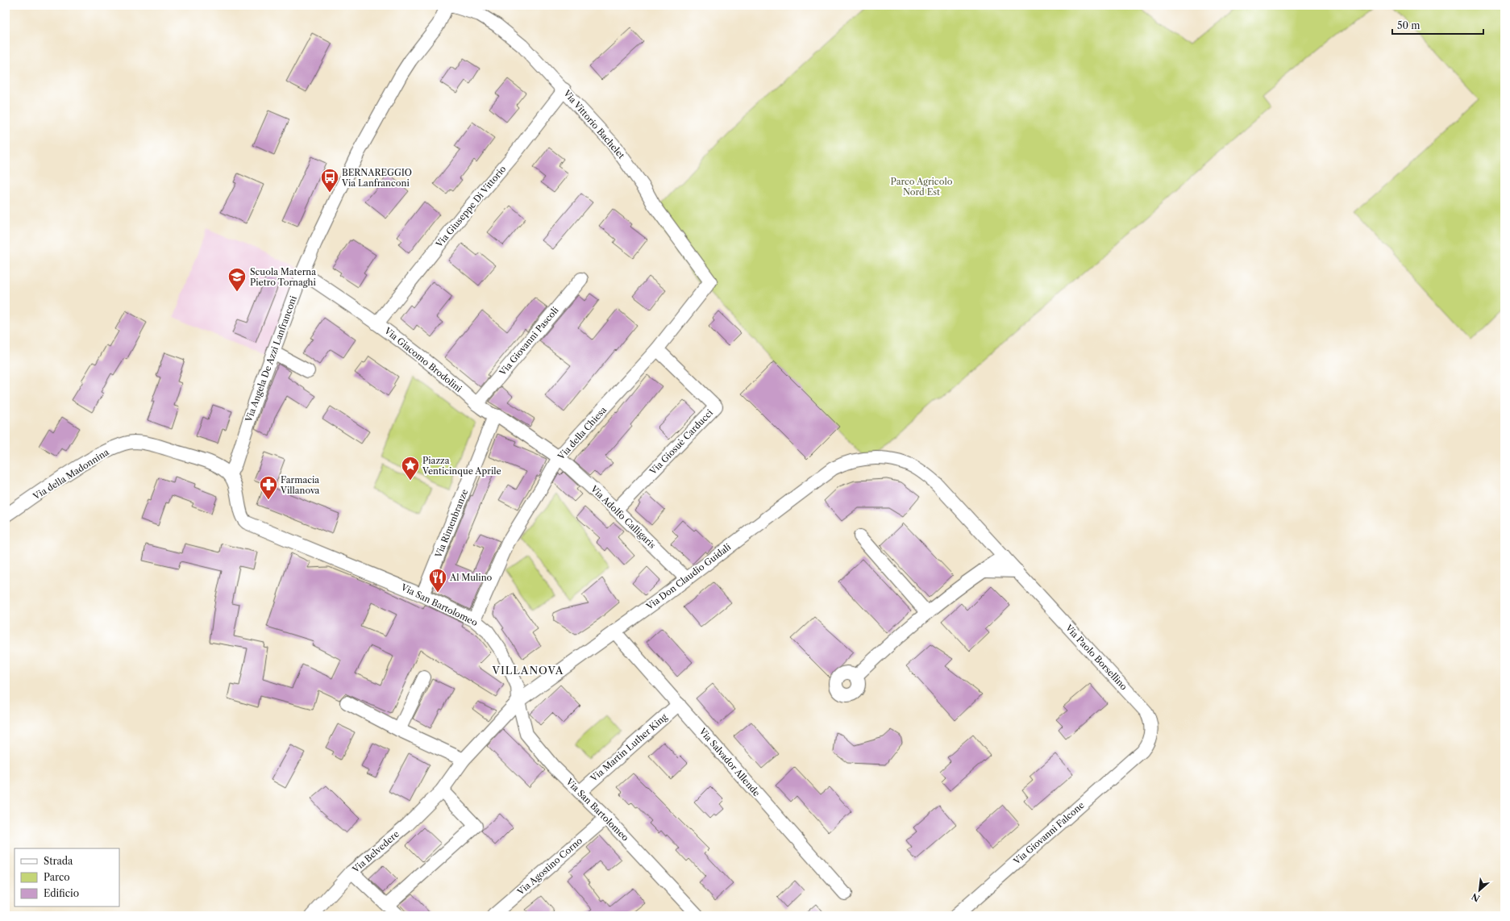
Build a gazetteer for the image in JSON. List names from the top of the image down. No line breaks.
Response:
{"streets":{"street":["Via Vittorio Bachelet","Via Giuseppe Di Vittorio","Via Giovanni Pascoli","Via Angela De Azzi Lanfranconi","Via Giacomo Brodolini","Via della Chiesa","Via Giosuè Carducci","Via della Madonnina","Via Adolfo Calligaris","Via Rimenbranze","Via Don Claudio Guidali","Via San Bartolomeo","Via Paolo Borsellino","Via Martin Luther King","Via Salvador Allende","Via Giovanni Falcone","Via Belvedere","Via Agostino Corno"]},"crossings":[["Via Vittorio Bachelet","Via Giuseppe Di Vittorio"],["Via Vittorio Bachelet","Via Angela De Azzi Lanfranconi"],["Via Vittorio Bachelet","Via della Chiesa"],["Via Giuseppe Di Vittorio","Via Giacomo Brodolini"],["Via Giovanni Pascoli","Via Giacomo Brodolini"],["Via Angela De Azzi Lanfranconi","Via Giacomo Brodolini"],["Via Angela De Azzi Lanfranconi","Via della Madonnina"],["Via Angela De Azzi Lanfranconi","Via San Bartolomeo"],["Via Giacomo Brodolini","Via della Chiesa"],["Via Giacomo Brodolini","Via Adolfo Calligaris"],["Via Giacomo Brodolini","Via Rimenbranze"],["Via della Chiesa","Via Giosuè Carducci"],["Via della Chiesa","Via Adolfo Calligaris"],["Via della Chiesa","Via San Bartolomeo"],["Via Giosuè Carducci","Via Adolfo Calligaris"],["Via della Madonnina","Via San Bartolomeo"],["Via Adolfo Calligaris","Via Don Claudio Guidali"],["Via Rimenbranze","Via San Bartolomeo"],["Via Don Claudio Guidali","Via San Bartolomeo"],["Via Don Claudio Guidali","Via Paolo Borsellino"],["Via Don Claudio Guidali","Via Salvador Allende"],["Via Don Claudio Guidali","Via Belvedere"],["Via San Bartolomeo","Via Martin Luther King"],["Via San Bartolomeo","Via Belvedere"],["Via San Bartolomeo","Via Agostino Corno"],["Via Paolo Borsellino","Via Giovanni Falcone"],["Via Martin Luther King","Via Salvador Allende"]],"districts":["VILLANOVA"],"parks":["Parco Agricolo Nord Est"],"places":{"bus stop":["BERNAREGGIO Via Lanfranconi"],"school or university":["Scuola Materna Pietro Tornaghi"],"place":["Piazza Venticinque Aprile"],"pharmacy":["Farmacia Villanova"],"restaurant":["Al Mulino"]},"legend":["Strada","Parco","Edificio"],"scale_bar":"50 m","north":"bottom left"}
